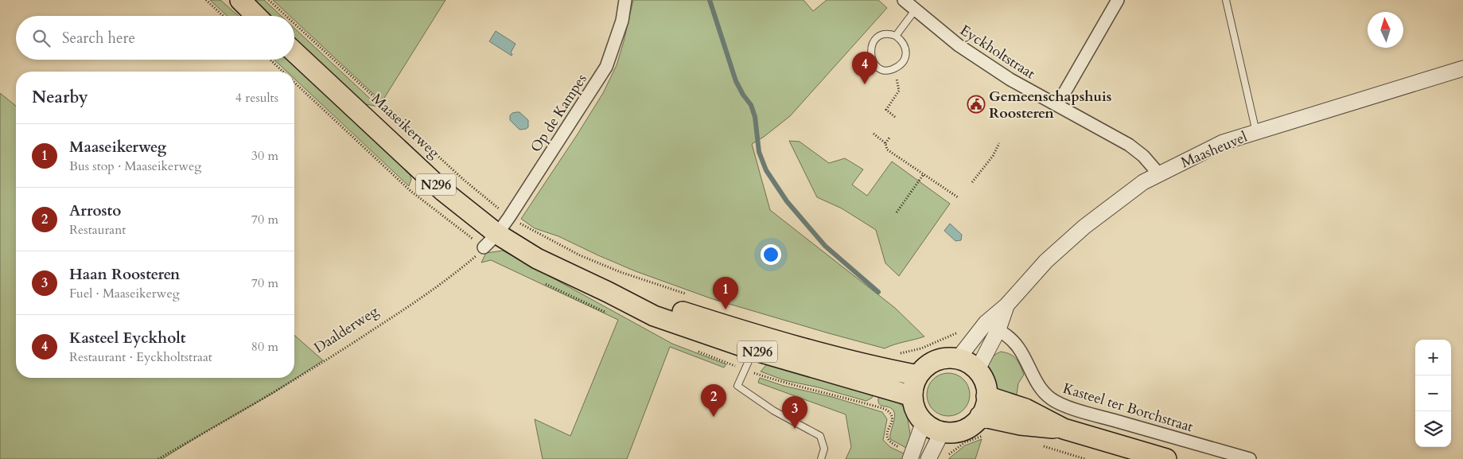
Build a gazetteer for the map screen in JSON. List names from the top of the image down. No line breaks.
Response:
{"streets":{"main road":["Maaseikerweg","N296"],"street":["Eyckholtstraat","Op de Kampes","Maasheuvel","Kasteel ter Borchstraat"],"path":["Daalderweg"]},"crossings":[["Eyckholtstraat","Maasheuvel"],["Op de Kampes","Maaseikerweg"],["Op de Kampes","Daalderweg"],["Maaseikerweg","Maasheuvel"],["Maaseikerweg","Daalderweg"],["Maasheuvel","Kasteel ter Borchstraat"]],"places":{"public building":["Gemeenschapshuis Roosteren"]},"north":"top","page":{"search":"Search here","pins":["4","1","2","3"],"heading":["Nearby","4 results"],"list":[{"mark":"1","name":"Maaseikerweg","note":"Bus stop · Maaseikerweg","value":"30 m"},{"mark":"2","name":"Arrosto","note":"Restaurant","value":"70 m"},{"mark":"3","name":"Haan Roosteren","note":"Fuel · Maaseikerweg","value":"70 m"},{"mark":"4","name":"Kasteel Eyckholt","note":"Restaurant · Eyckholtstraat","value":"80 m"}],"map_buttons":["+","−"]}}
